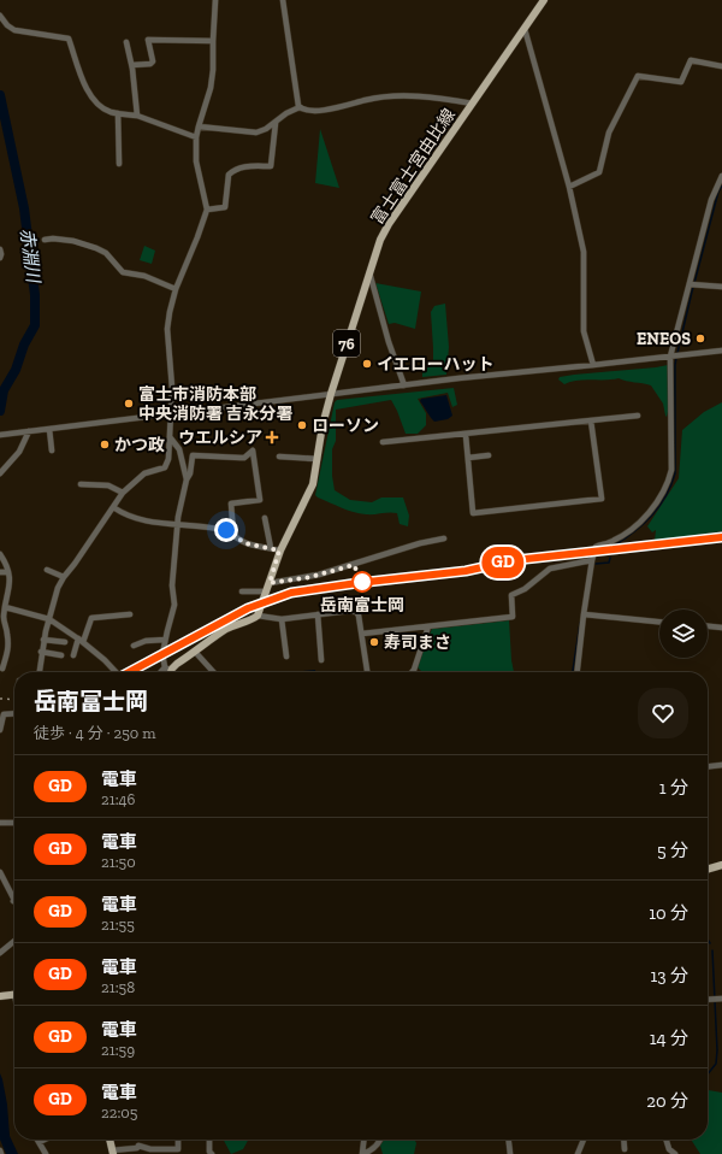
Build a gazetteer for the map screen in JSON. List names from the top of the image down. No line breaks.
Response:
{"streets":{"main road":["富士富士宮由比線","76"]},"water":["赤淵川"],"places":{"other":["ENEOS","イエローハット","富士市消防本部 中央消防署 吉永分署","ローソン","かつ政","岳南富士岡","寿司まさ"],"health":["ウエルシア"]},"page":{"on_map":"GD","heading":["岳南富士岡","徒歩 · 4 分 · 250 m"],"list":[{"mark":"GD","name":"電車","note":"21:46","value":"1 分"},{"mark":"GD","name":"電車","note":"21:50","value":"5 分"},{"mark":"GD","name":"電車","note":"21:55","value":"10 分"},{"mark":"GD","name":"電車","note":"21:58","value":"13 分"},{"mark":"GD","name":"電車","note":"21:59","value":"14 分"},{"mark":"GD","name":"電車","note":"22:05","value":"20 分"}]}}
